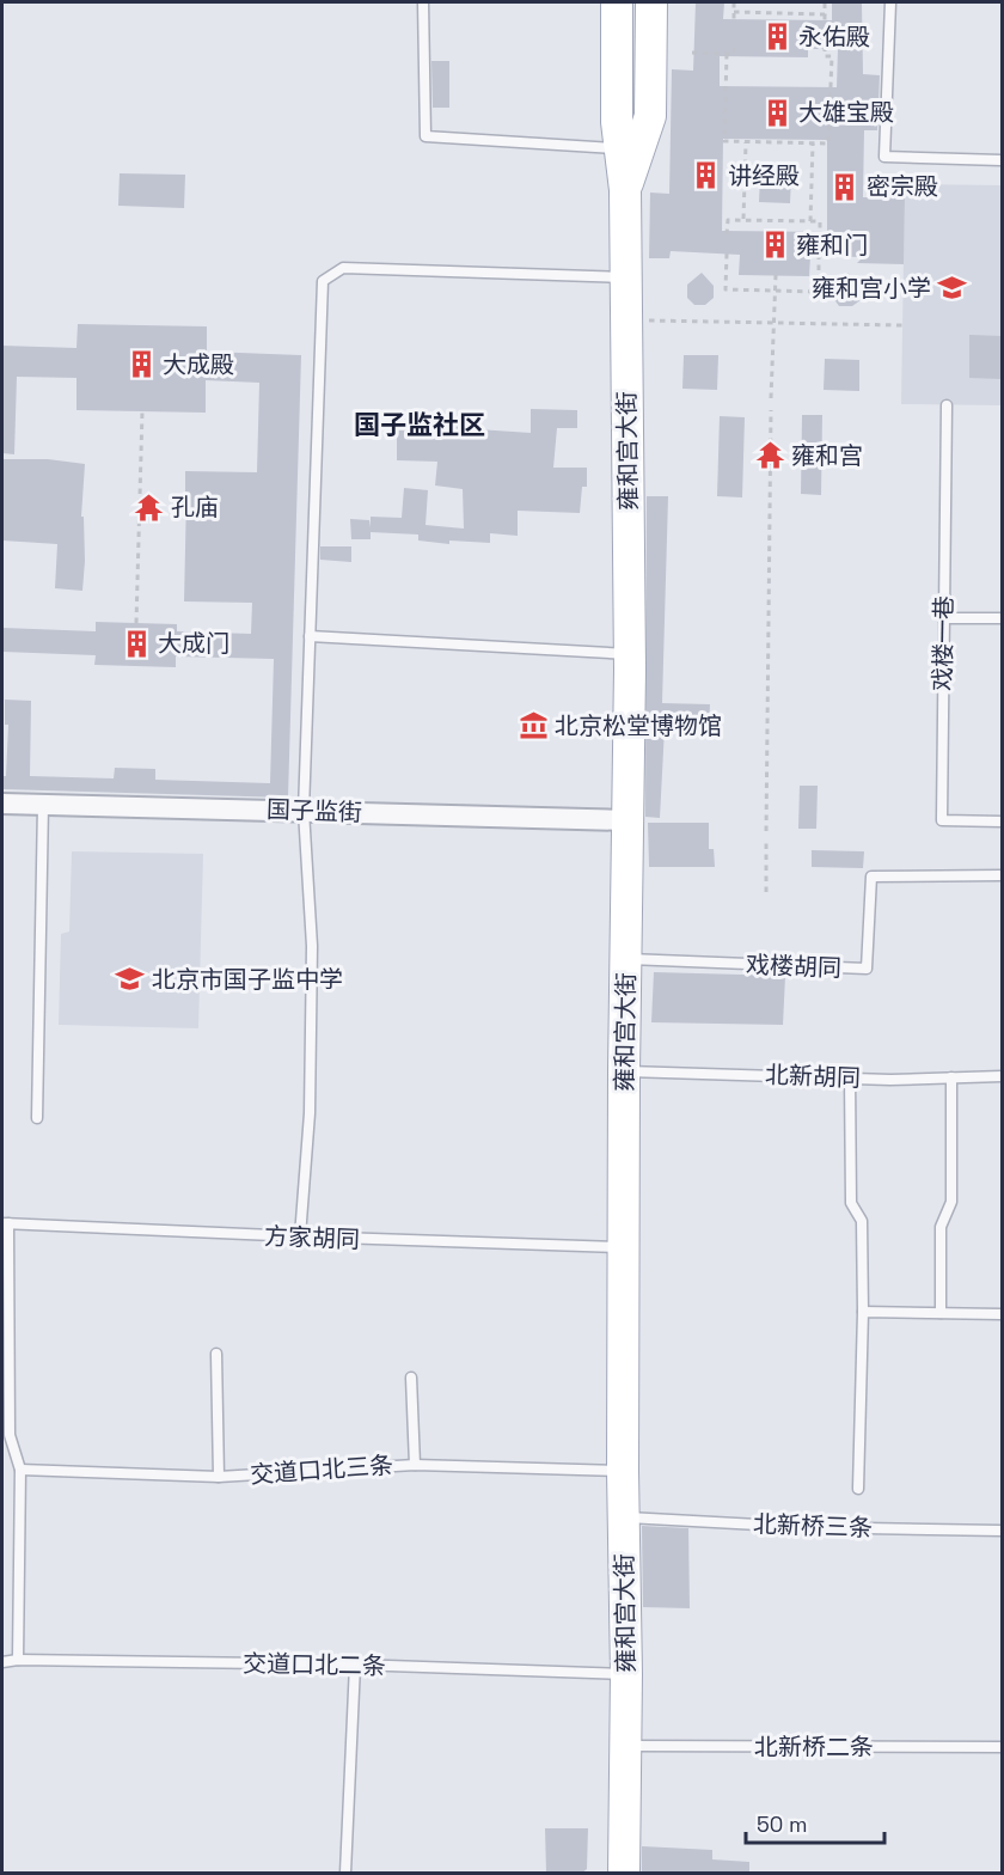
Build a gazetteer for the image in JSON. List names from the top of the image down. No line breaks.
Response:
{"streets":{"main road":["雍和宫大街"],"street":["国子监街"],"lane":["戏楼一巷","戏楼胡同","北新胡同","方家胡同","交道口北三条","北新桥三条","交道口北二条","北新桥二条"]},"crossings":[["雍和宫大街","国子监街"],["雍和宫大街","戏楼胡同"],["雍和宫大街","北新胡同"],["雍和宫大街","方家胡同"],["雍和宫大街","交道口北三条"],["雍和宫大街","北新桥三条"],["雍和宫大街","交道口北二条"],["雍和宫大街","北新桥二条"]],"districts":["国子监社区"],"places":{"building":["永佑殿","大雄宝殿","讲经殿","密宗殿","雍和门","大成殿","大成门"],"school or university":["雍和宫小学","北京市国子监中学"],"temple":["雍和宫","孔庙"],"museum":["北京松堂博物馆"]},"scale_bar":"50 m"}
